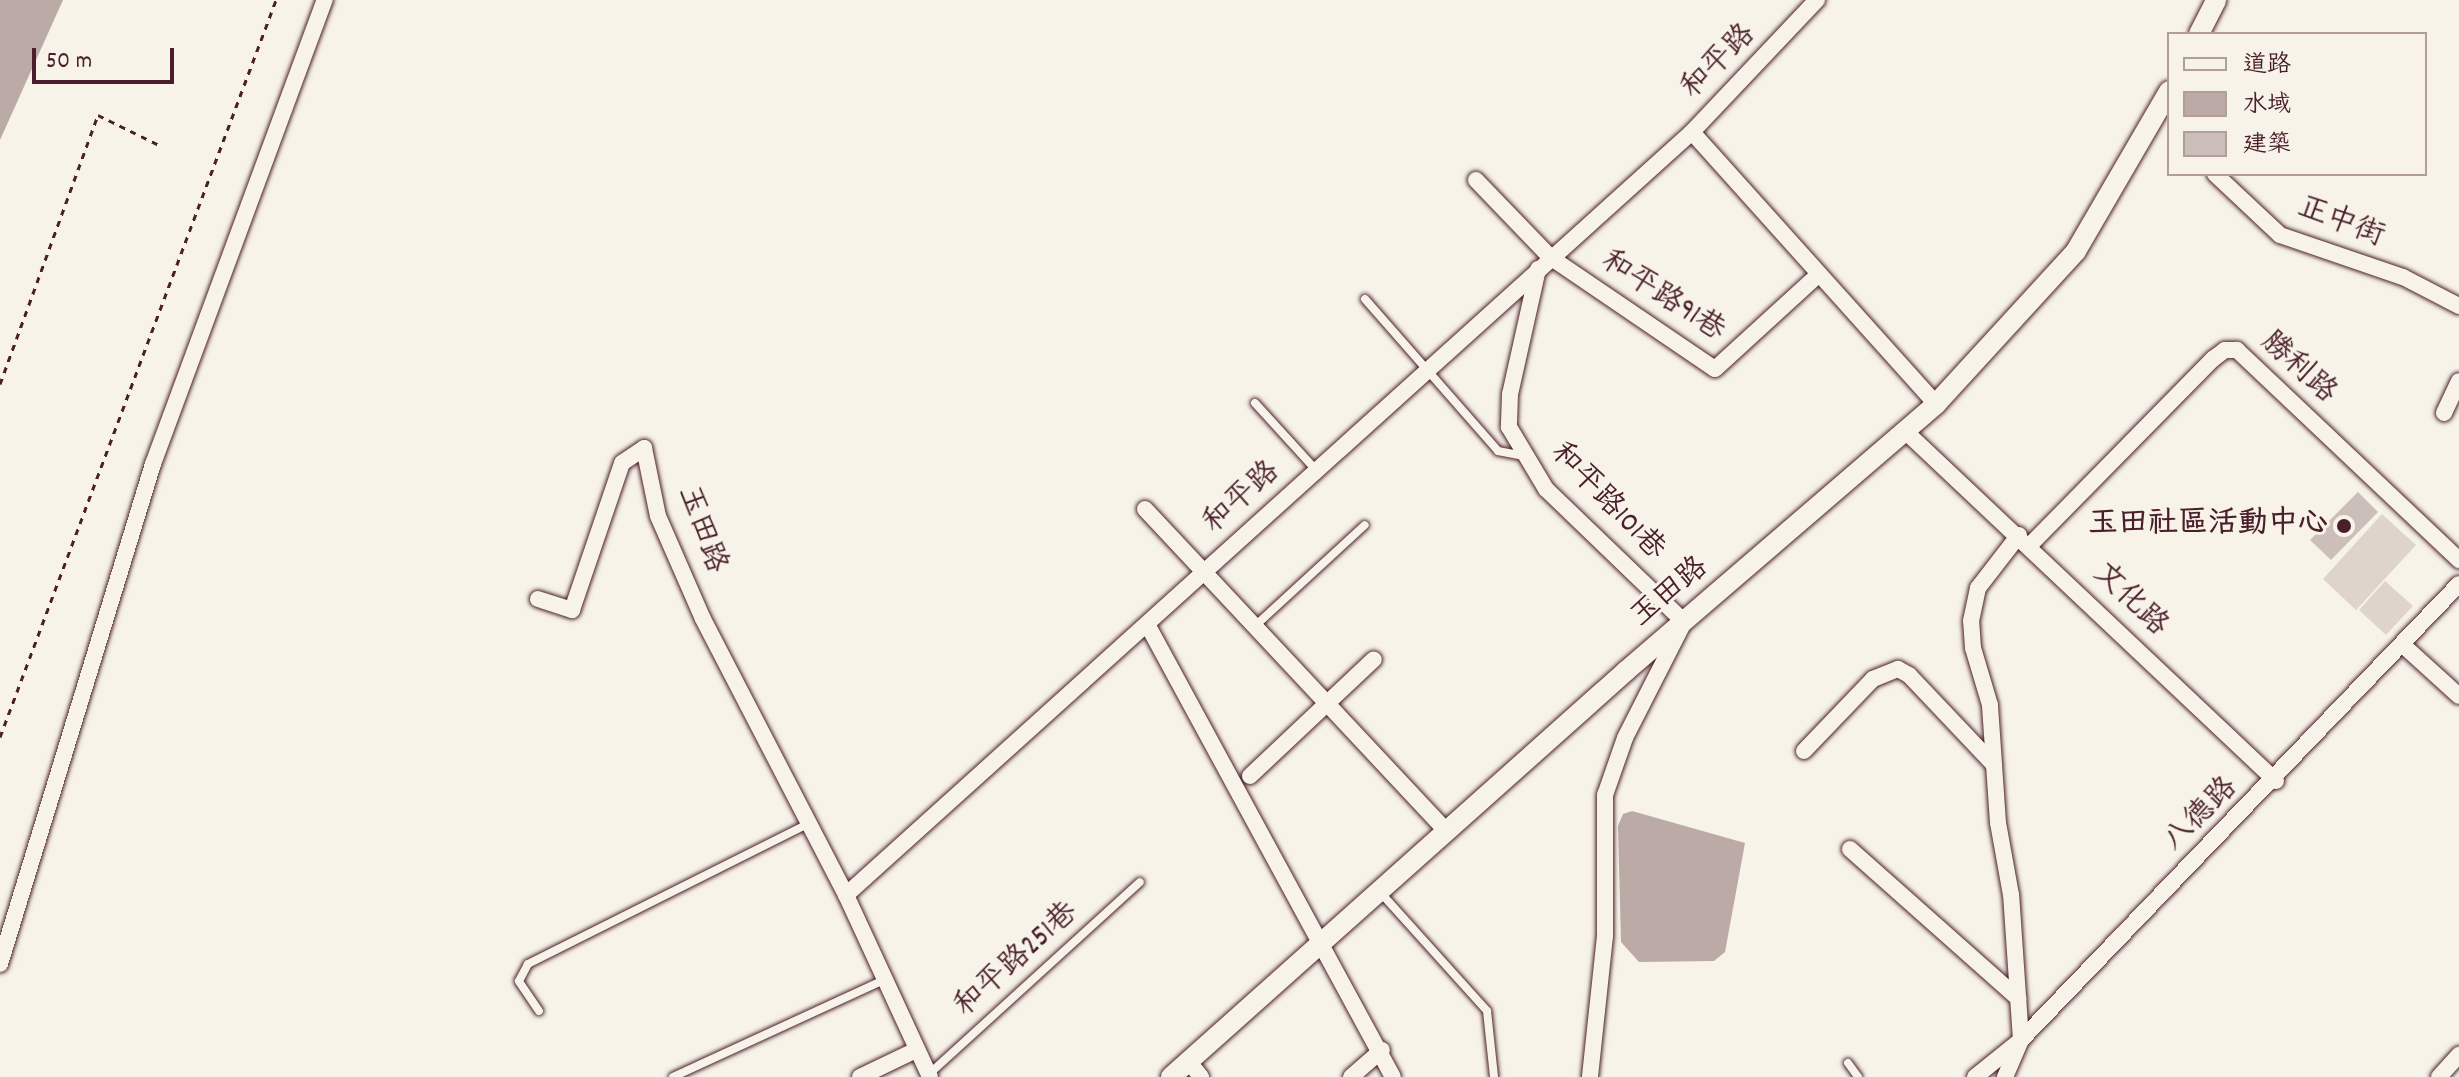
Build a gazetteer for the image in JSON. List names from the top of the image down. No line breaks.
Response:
{"streets":{"street":["和平路","正中街","和平路91巷","勝利路","和平路101巷","玉田路","文化路","八德路"],"lane":["和平路251巷"]},"crossings":[["和平路","和平路91巷"],["和平路","和平路101巷"],["和平路","玉田路"],["和平路91巷","和平路101巷"],["勝利路","文化路"],["和平路101巷","玉田路"],["玉田路","文化路"],["文化路","八德路"]],"places":["玉田社區活動中心"],"legend":["道路","水域","建築"],"scale_bar":"50 m"}
